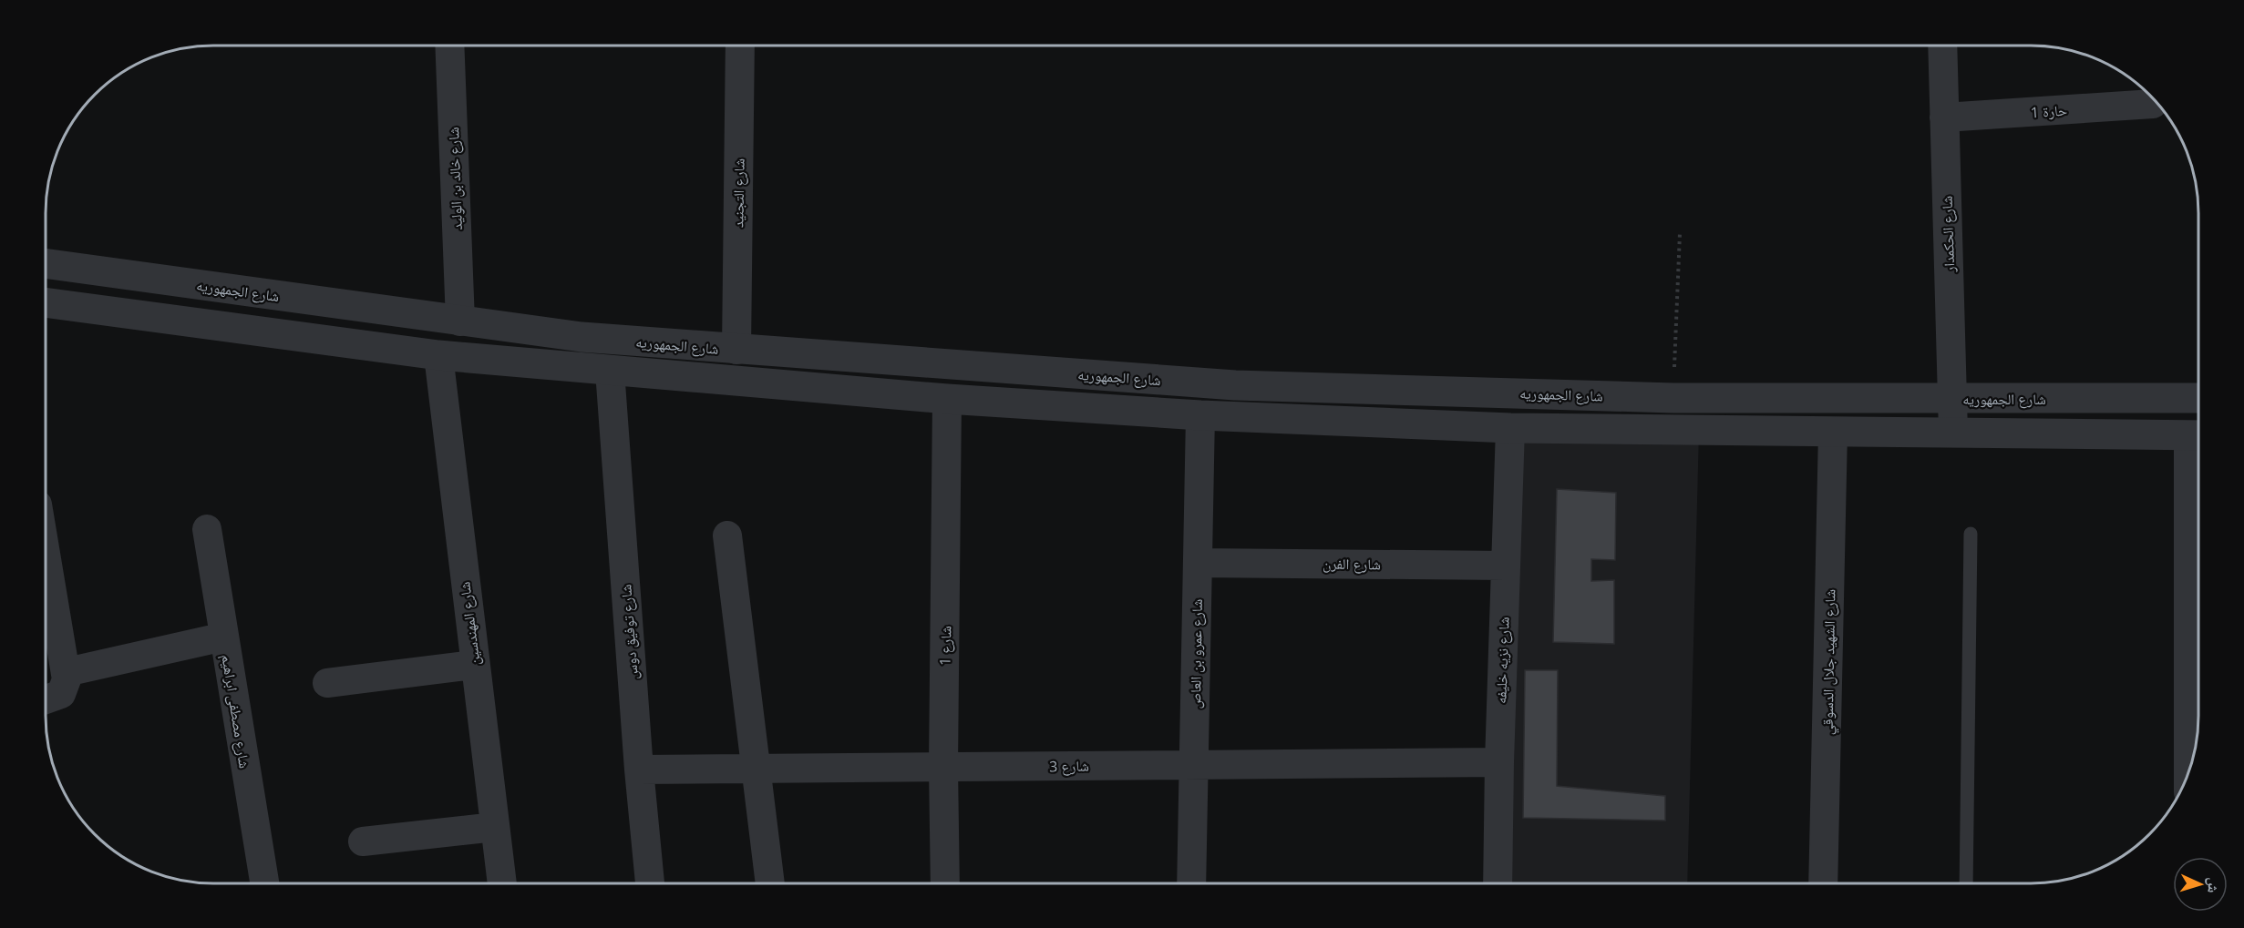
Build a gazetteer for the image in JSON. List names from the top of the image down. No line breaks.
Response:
{"streets":{"street":["حارة 1","شارع خالد بن الوليد","شارع التجنيد","شارع الحكمدار","شارع الجمهوريه","شارع الفرن","شارع المهندسين","شارع توفيق دوس","شارع 1","شارع عمرو بن العاص","شارع نزيه خليفه","شارع الشهيد جلال الدسوقي","شارع مصطفى ابراهيم","شارع 3"]},"crossings":[["حارة 1","شارع الحكمدار"],["شارع خالد بن الوليد","شارع الجمهوريه"],["شارع التجنيد","شارع الجمهوريه"],["شارع الحكمدار","شارع الجمهوريه"],["شارع الجمهوريه","شارع المهندسين"],["شارع الجمهوريه","شارع توفيق دوس"],["شارع الجمهوريه","شارع 1"],["شارع الجمهوريه","شارع عمرو بن العاص"],["شارع الجمهوريه","شارع نزيه خليفه"],["شارع الجمهوريه","شارع الشهيد جلال الدسوقي"],["شارع الفرن","شارع عمرو بن العاص"],["شارع الفرن","شارع نزيه خليفه"],["شارع توفيق دوس","شارع 3"],["شارع 1","شارع 3"],["شارع عمرو بن العاص","شارع 3"],["شارع نزيه خليفه","شارع 3"]],"north":"right"}
